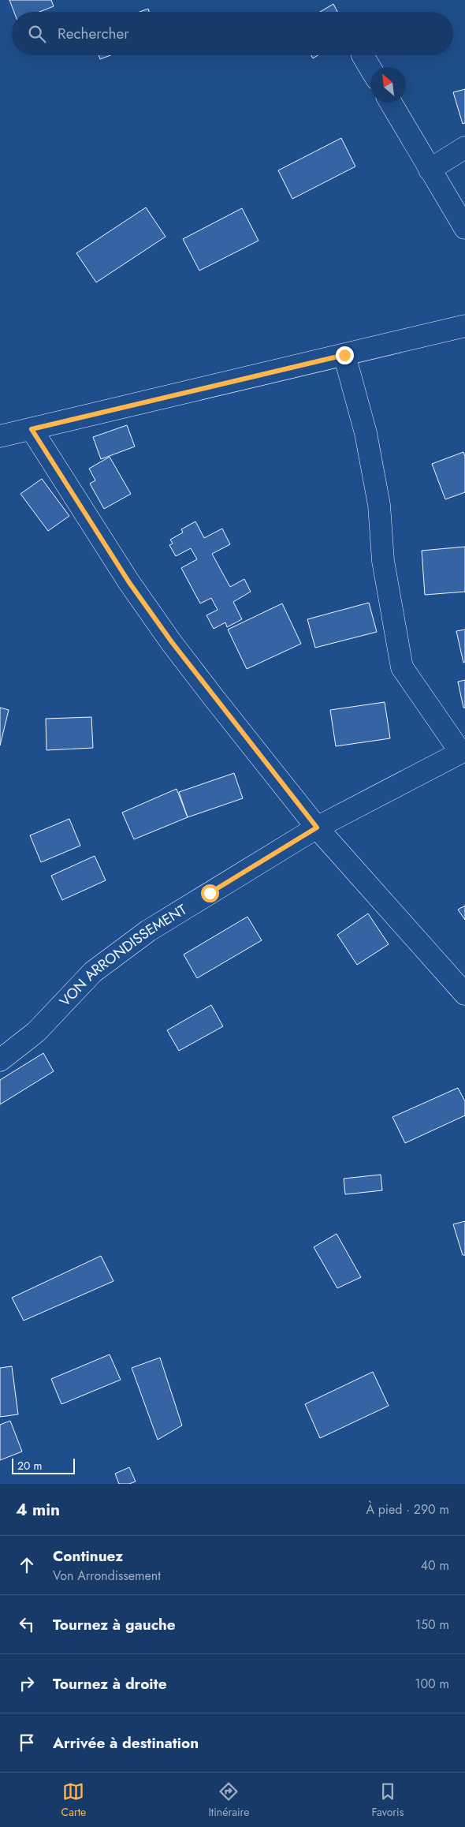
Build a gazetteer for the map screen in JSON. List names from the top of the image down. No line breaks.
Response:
{"streets":{"street":["VON ARRONDISSEMENT"]},"scale_bar":"20 m","north":"top left","page":{"search":"Rechercher","scale":"20 m","heading":["4 min","À pied · 290 m"],"list":[["Continuez","Von Arrondissement","40 m"],["Tournez à gauche","150 m"],["Tournez à droite","100 m"],"Arrivée à destination"],"nav":["Carte","Itinéraire","Favoris"]}}
